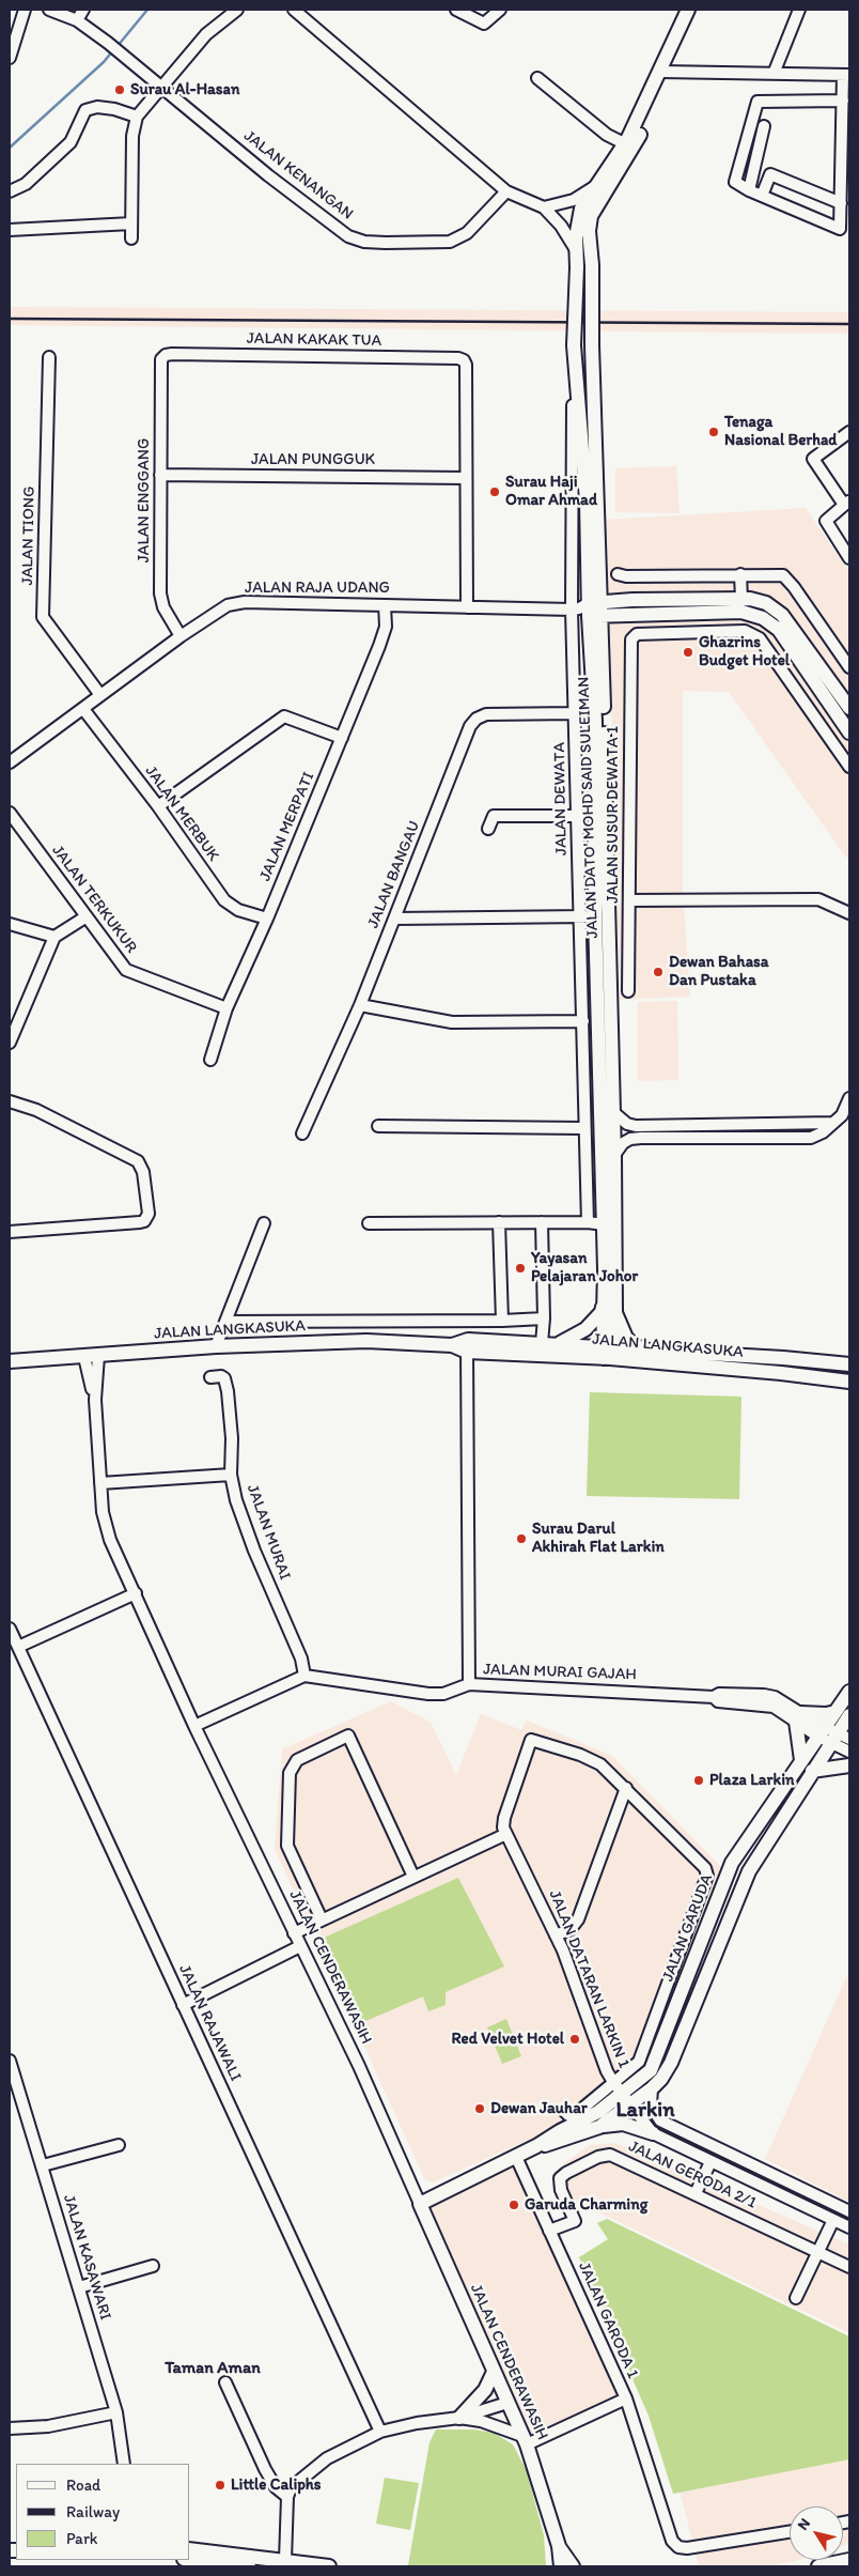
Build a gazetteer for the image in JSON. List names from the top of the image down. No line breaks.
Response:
{"streets":{"main road":["JALAN DATO' MOHD SAID SULEIMAN","JALAN LANGKASUKA","JALAN GARUDA","JALAN CENDERAWASIH"],"street":["JALAN KENANGAN","JALAN KAKAK TUA","JALAN PUNGGUK","JALAN ENGGANG","JALAN TIONG","JALAN RAJA UDANG","JALAN DEWATA","JALAN MERBUK","JALAN SUSUR DEWATA 1","JALAN MERPATI","JALAN BANGAU","JALAN TERKUKUR","JALAN MURAI","JALAN MURAI GAJAH","JALAN DATARAN LARKIN 1","JALAN RAJAWALI","JALAN GERODA 2/1","JALAN KASAWARI","JALAN GARODA 1"]},"crossings":[["JALAN KAKAK TUA","JALAN PUNGGUK"],["JALAN KAKAK TUA","JALAN ENGGANG"],["JALAN PUNGGUK","JALAN ENGGANG"],["JALAN ENGGANG","JALAN RAJA UDANG"],["JALAN TIONG","JALAN RAJA UDANG"],["JALAN RAJA UDANG","JALAN DEWATA"],["JALAN RAJA UDANG","JALAN DATO' MOHD SAID SULEIMAN"],["JALAN RAJA UDANG","JALAN MERBUK"],["JALAN RAJA UDANG","JALAN MERPATI"],["JALAN DEWATA","JALAN DATO' MOHD SAID SULEIMAN"],["JALAN DEWATA","JALAN BANGAU"],["JALAN DATO' MOHD SAID SULEIMAN","JALAN LANGKASUKA"],["JALAN MERBUK","JALAN MERPATI"],["JALAN MERPATI","JALAN TERKUKUR"],["JALAN LANGKASUKA","JALAN CENDERAWASIH"],["JALAN MURAI","JALAN MURAI GAJAH"],["JALAN MURAI GAJAH","JALAN GARUDA"],["JALAN GARUDA","JALAN CENDERAWASIH"],["JALAN GARUDA","JALAN DATARAN LARKIN 1"],["JALAN GARUDA","JALAN GARODA 1"],["JALAN CENDERAWASIH","JALAN GARODA 1"],["JALAN GERODA 2/1","JALAN GARODA 1"]],"districts":["Larkin","Taman Aman"],"places":["Surau Al-Hasan","Tenaga Nasional Berhad","Surau Haji Omar Ahmad","Ghazrins Budget Hotel","Dewan Bahasa Dan Pustaka","Yayasan Pelajaran Johor","Surau Darul Akhirah Flat Larkin","Plaza Larkin","Red Velvet Hotel","Dewan Jauhar","Garuda Charming","Little Caliphs"],"legend":["Road","Railway","Park"],"north":"top left"}
